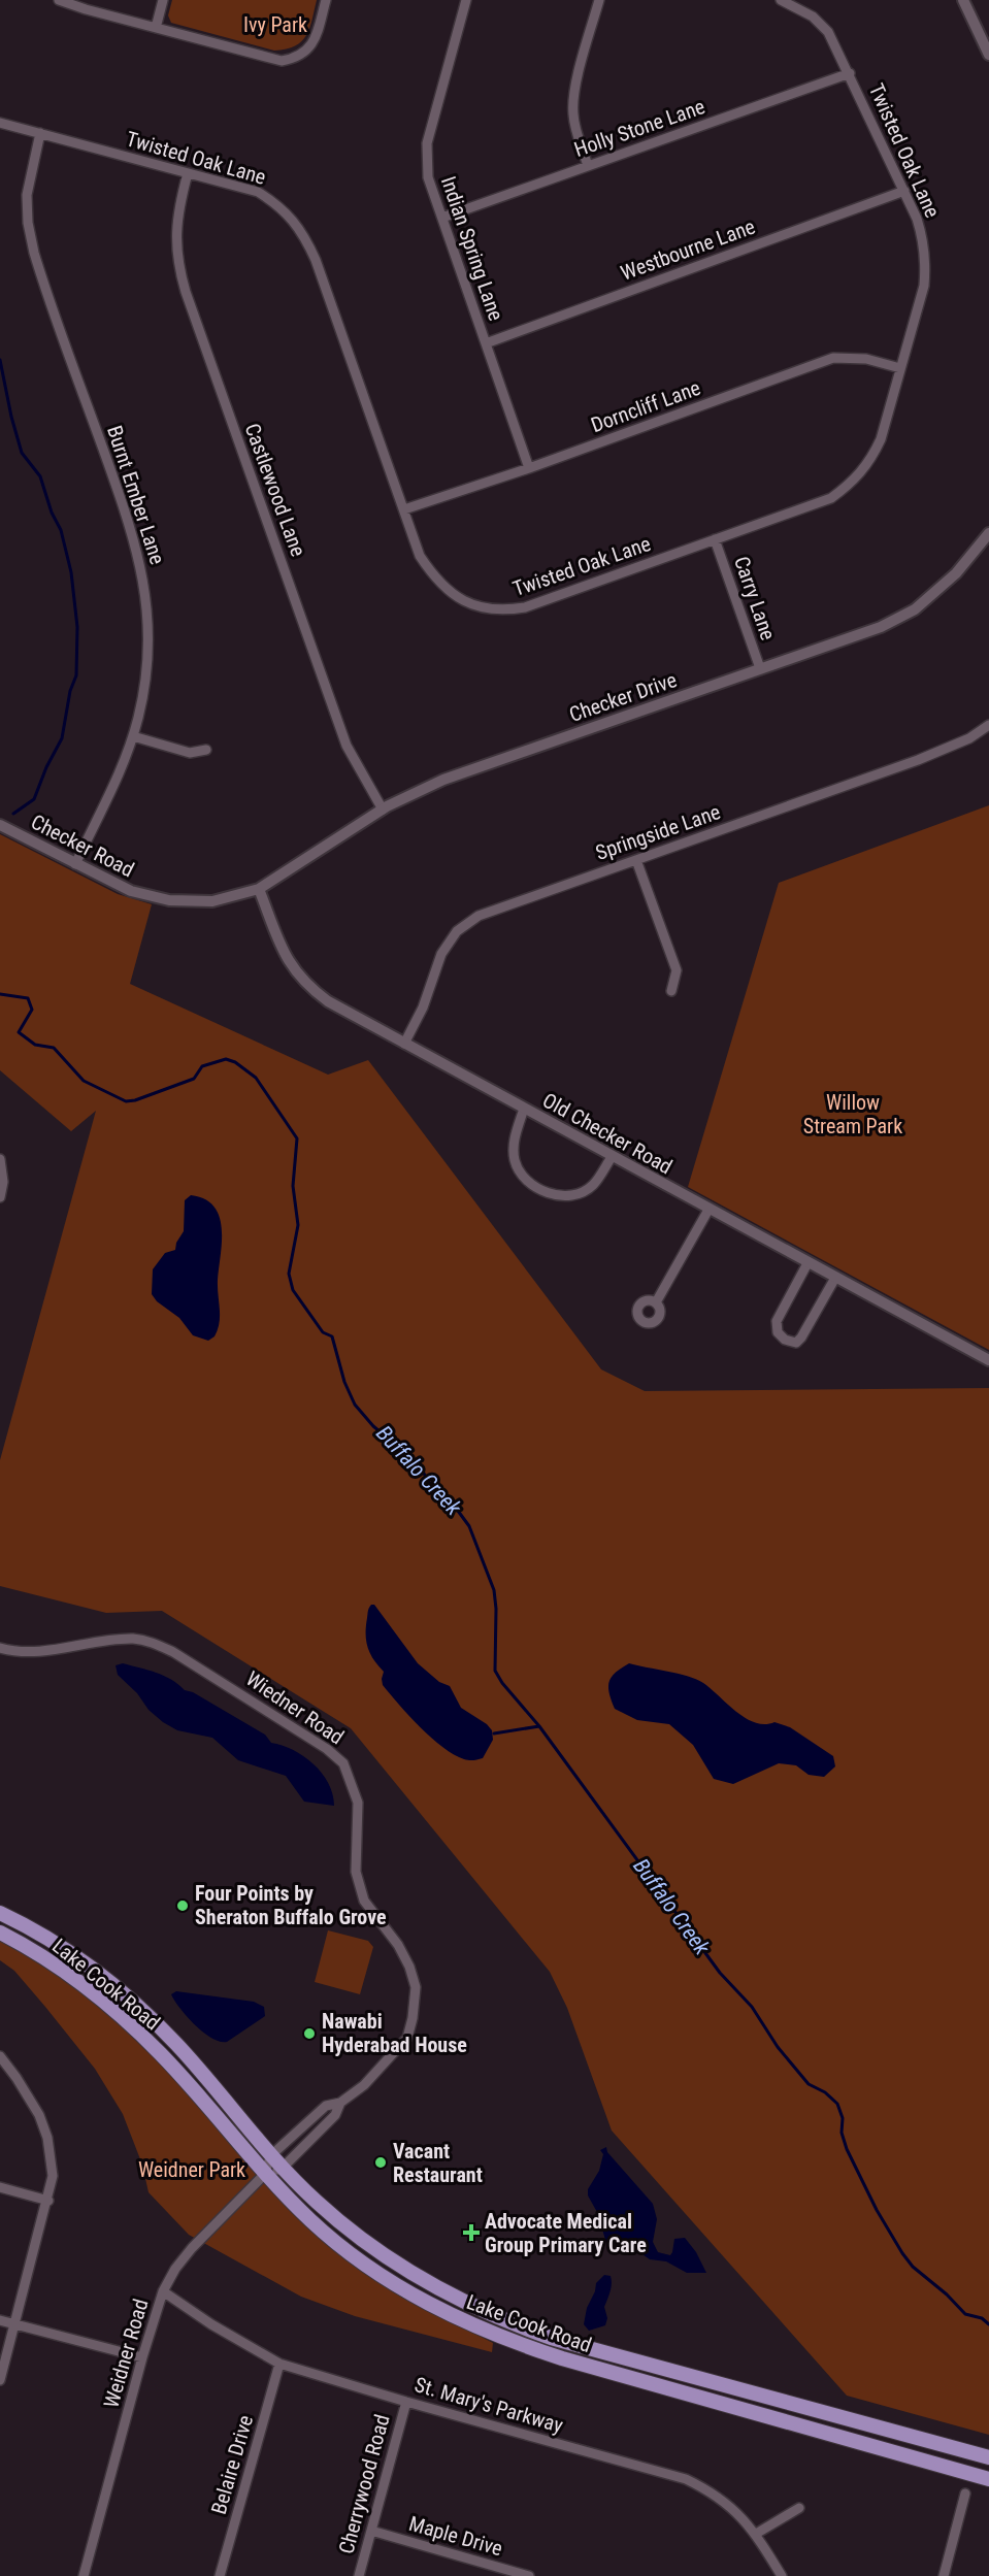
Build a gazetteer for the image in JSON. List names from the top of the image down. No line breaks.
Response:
{"streets":{"main road":["Lake Cook Road"],"street":["Holly Stone Lane","Twisted Oak Lane","Indian Spring Lane","Westbourne Lane","Dorncliff Lane","Castlewood Lane","Burnt Ember Lane","Carry Lane","Checker Drive","Springside Lane","Checker Road","Old Checker Road","Wiedner Road","Weidner Road","St. Mary's Parkway","Belaire Drive","Cherrywood Road","Maple Drive"]},"crossings":[["Holly Stone Lane","Twisted Oak Lane"],["Holly Stone Lane","Indian Spring Lane"],["Twisted Oak Lane","Westbourne Lane"],["Twisted Oak Lane","Dorncliff Lane"],["Twisted Oak Lane","Castlewood Lane"],["Twisted Oak Lane","Burnt Ember Lane"],["Twisted Oak Lane","Carry Lane"],["Indian Spring Lane","Westbourne Lane"],["Indian Spring Lane","Dorncliff Lane"],["Castlewood Lane","Checker Drive"],["Burnt Ember Lane","Checker Road"],["Carry Lane","Checker Drive"],["Checker Drive","Checker Road"],["Checker Drive","Old Checker Road"],["Springside Lane","Old Checker Road"],["Checker Road","Old Checker Road"],["Wiedner Road","Weidner Road"],["Lake Cook Road","Weidner Road"],["Weidner Road","St. Mary's Parkway"],["St. Mary's Parkway","Belaire Drive"],["St. Mary's Parkway","Cherrywood Road"],["Cherrywood Road","Maple Drive"]],"water":["Buffalo Creek"],"parks":["Ivy Park","Willow Stream Park","Weidner Park"],"places":{"other":["Four Points by Sheraton Buffalo Grove","Nawabi Hyderabad House","Vacant Restaurant"],"health":["Advocate Medical Group Primary Care"]}}
